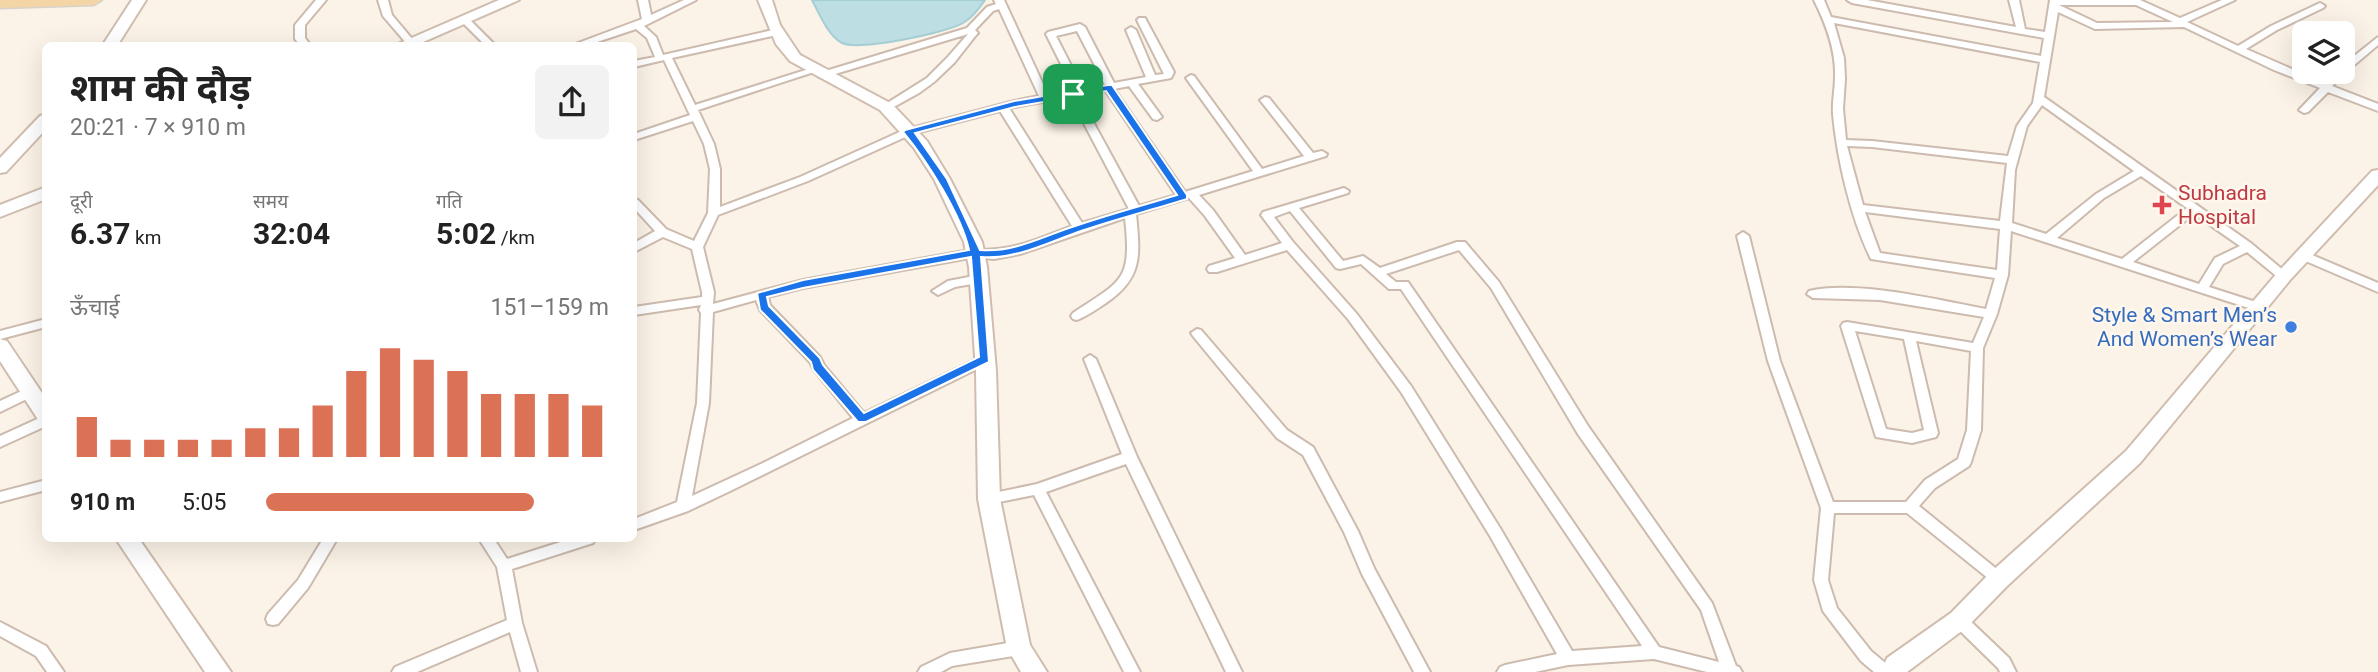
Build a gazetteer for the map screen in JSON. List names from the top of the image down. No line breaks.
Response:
{"places":{"health":["Subhadra Hospital"],"other":["Style & Smart Men’s And Women’s Wear"]},"page":{"heading":["शाम की दौड़","20:21 · 7 × 910 m"],"stats":[["दूरी","6.37 km"],["समय","32:04"],["गति","5:02 /km"]],"chart":["ऊँचाई","151–159 m"],"list":[{"name":"910 m","note":"5:05"}]}}
